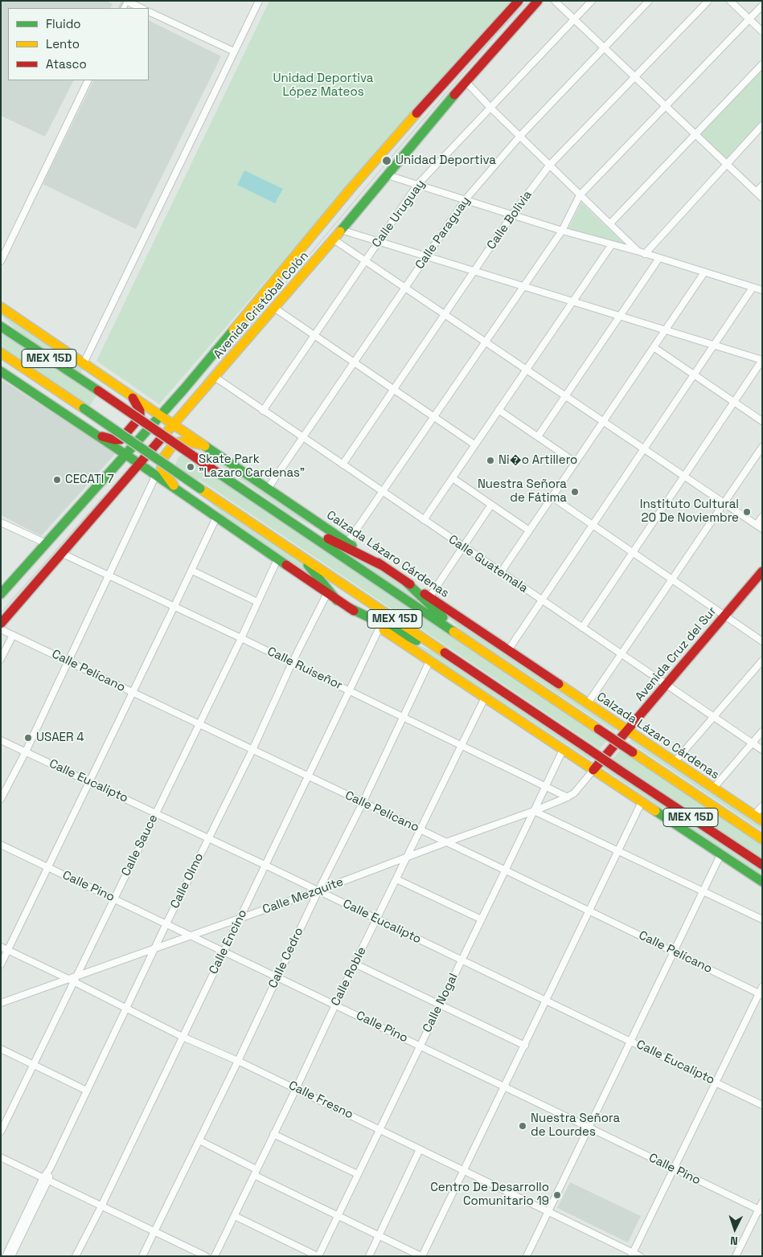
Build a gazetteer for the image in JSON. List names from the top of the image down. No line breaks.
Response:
{"streets":{"main road":["Avenida Cristóbal Colón","MEX 15D","Calzada Lázaro Cárdenas","Avenida Cruz del Sur"],"street":["Calle Uruguay","Calle Bolivia","Calle Paraguay","Calle Guatemala","Calle Ruiseñor","Calle Pelícano","Calle Eucalipto","Calle Sauce","Calle Olmo","Calle Pino","Calle Mezquite","Calle Encino","Calle Cedro","Calle Roble","Calle Nogal","Calle Fresno"]},"crossings":[["Calle Uruguay","Calle Guatemala"],["Calle Bolivia","Calle Guatemala"],["Calle Paraguay","Calzada Lázaro Cárdenas"],["Calle Paraguay","Calle Guatemala"],["Avenida Cristóbal Colón","Calzada Lázaro Cárdenas"],["Avenida Cristóbal Colón","Calle Guatemala"],["Avenida Cristóbal Colón","Calle Ruiseñor"],["Calzada Lázaro Cárdenas","Avenida Cruz del Sur"],["Calle Guatemala","Avenida Cruz del Sur"],["Avenida Cruz del Sur","Calle Mezquite"],["Calle Ruiseñor","Calle Sauce"],["Calle Ruiseñor","Calle Olmo"],["Calle Ruiseñor","Calle Mezquite"],["Calle Ruiseñor","Calle Encino"],["Calle Ruiseñor","Calle Cedro"],["Calle Ruiseñor","Calle Roble"],["Calle Ruiseñor","Calle Nogal"],["Calle Pelícano","Calle Sauce"],["Calle Pelícano","Calle Olmo"],["Calle Pelícano","Calle Mezquite"],["Calle Pelícano","Calle Encino"],["Calle Pelícano","Calle Cedro"],["Calle Pelícano","Calle Roble"],["Calle Pelícano","Calle Nogal"],["Calle Eucalipto","Calle Sauce"],["Calle Eucalipto","Calle Olmo"],["Calle Eucalipto","Calle Mezquite"],["Calle Eucalipto","Calle Encino"],["Calle Eucalipto","Calle Cedro"],["Calle Eucalipto","Calle Roble"],["Calle Eucalipto","Calle Nogal"],["Calle Sauce","Calle Pino"],["Calle Sauce","Calle Mezquite"],["Calle Sauce","Calle Fresno"],["Calle Olmo","Calle Pino"],["Calle Olmo","Calle Mezquite"],["Calle Olmo","Calle Fresno"],["Calle Pino","Calle Mezquite"],["Calle Pino","Calle Encino"],["Calle Pino","Calle Cedro"],["Calle Pino","Calle Roble"],["Calle Pino","Calle Nogal"],["Calle Mezquite","Calle Encino"],["Calle Mezquite","Calle Cedro"],["Calle Mezquite","Calle Roble"],["Calle Mezquite","Calle Nogal"],["Calle Mezquite","Calle Fresno"],["Calle Encino","Calle Fresno"],["Calle Cedro","Calle Fresno"],["Calle Roble","Calle Fresno"],["Calle Nogal","Calle Fresno"]],"parks":["Unidad Deportiva López Mateos"],"places":["Unidad Deportiva","Ni�o Artillero","Skate Park \"Lazaro Cardenas\"","CECATI 7","Nuestra Señora de Fátima","Instituto Cultural 20 De Noviembre","USAER 4","Nuestra Señora de Lourdes","Centro De Desarrollo Comunitario 19"],"legend":["Fluido","Lento","Atasco"],"north":"bottom"}
